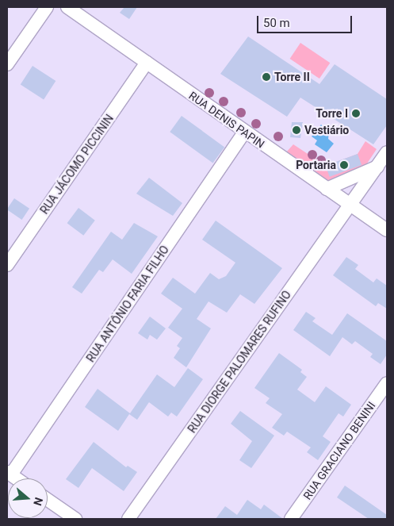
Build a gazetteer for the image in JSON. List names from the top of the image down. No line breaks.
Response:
{"streets":{"street":["RUA DENIS PAPIN","RUA JÁCOMO PICCININ","RUA ANTÔNIO FARIA FILHO","RUA DIORGE PALOMARES RUFINO","RUA GRACIANO BENINI"]},"crossings":[["RUA DENIS PAPIN","RUA JÁCOMO PICCININ"],["RUA DENIS PAPIN","RUA ANTÔNIO FARIA FILHO"],["RUA DENIS PAPIN","RUA DIORGE PALOMARES RUFINO"]],"places":["Torre II","Torre I","Vestiário","Portaria"],"scale_bar":"50 m","north":"right"}
